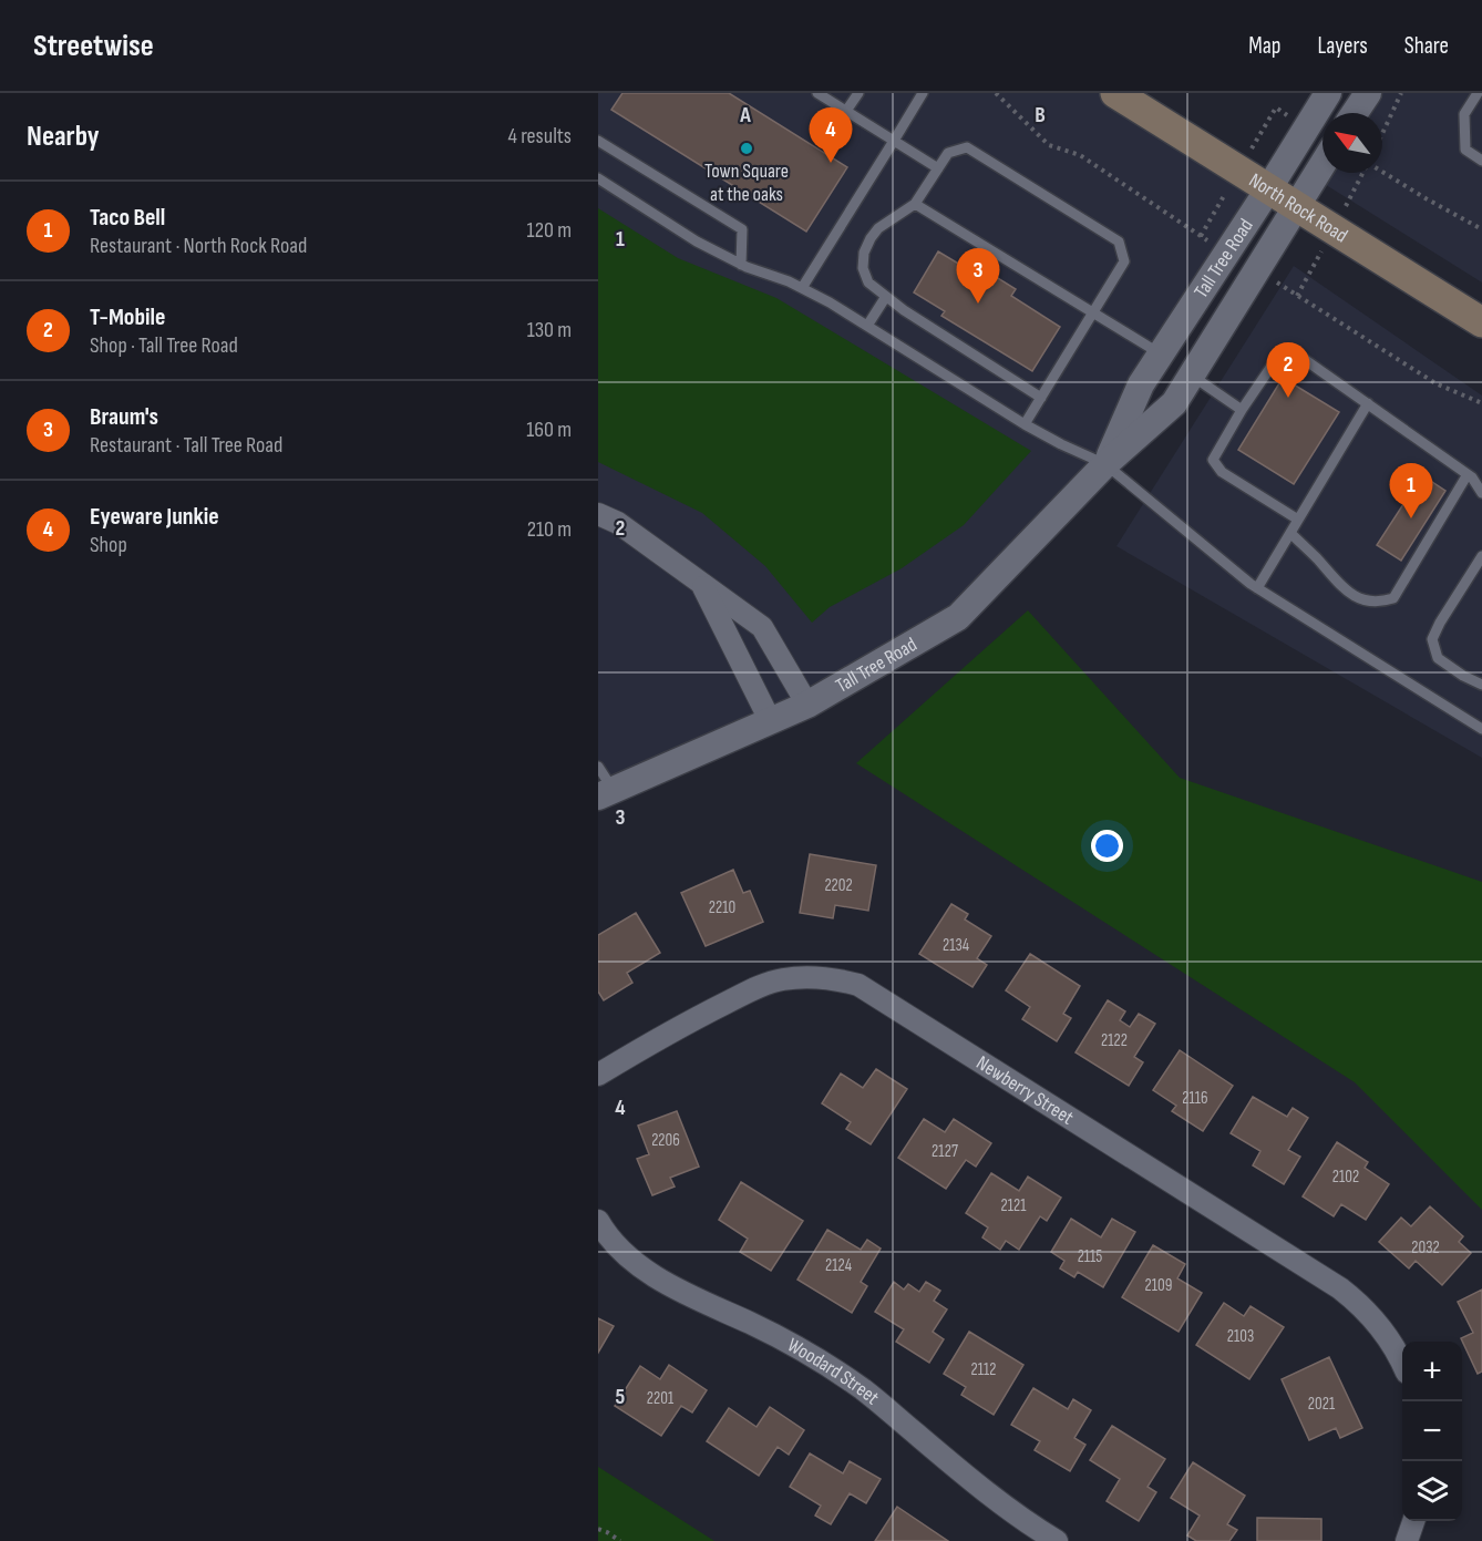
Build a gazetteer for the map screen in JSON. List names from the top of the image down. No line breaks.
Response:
{"streets":{"main road":["North Rock Road"],"street":["Tall Tree Road","Newberry Street","Woodard Street"]},"crossings":[["North Rock Road","Tall Tree Road"]],"places":["Town Square at the oaks"],"house_numbers":["2202","2210","2134","2122","2116","2206","2127","2102","2121","2032","2115","2124","2109","2103","2112","2201","2021"],"north":"top left","page":{"header":"Streetwise","nav":["Map","Layers","Share"],"heading":["Nearby","4 results"],"pins":["4","3","2","1"],"list":[{"mark":"1","name":"Taco Bell","note":"Restaurant · North Rock Road","value":"120 m"},{"mark":"2","name":"T-Mobile","note":"Shop · Tall Tree Road","value":"130 m"},{"mark":"3","name":"Braum's","note":"Restaurant · Tall Tree Road","value":"160 m"},{"mark":"4","name":"Eyeware Junkie","note":"Shop","value":"210 m"}],"map_buttons":["+","−"]},"grid":{"columns":["A","B"],"rows":["1","2","3","4","5"]}}
